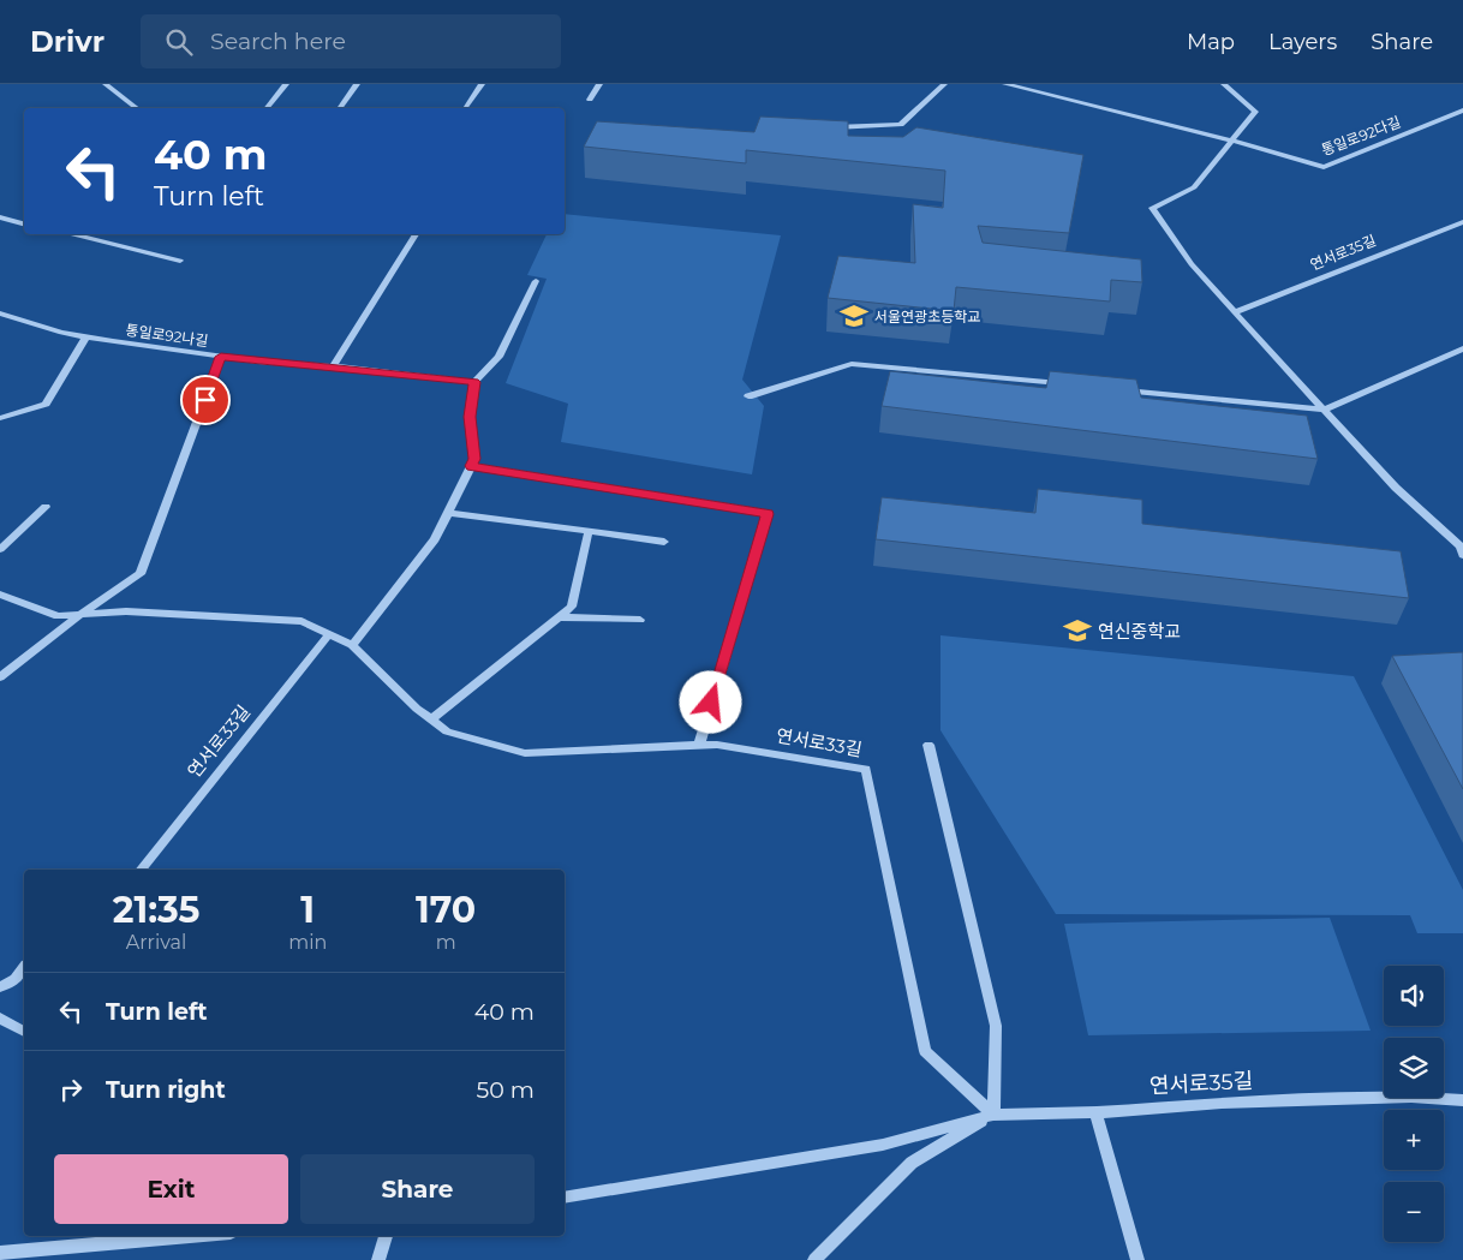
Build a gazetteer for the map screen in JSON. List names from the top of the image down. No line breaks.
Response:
{"streets":{"street":["통일로92다길","연서로35길","통일로92나길","연서로33길"]},"places":{"school or university":["서울연광초등학교","연신중학교"]},"page":{"header":"Drivr","search":"Search here","nav":["Map","Layers","Share"],"turn":["40 m","Turn left"],"eta":["21:35","Arrival","1","min","170","m"],"map_buttons":["+","−"],"list":[{"name":"Turn left","value":"40 m"},{"name":"Turn right","value":"50 m"}],"buttons":["Exit","Share"]}}
